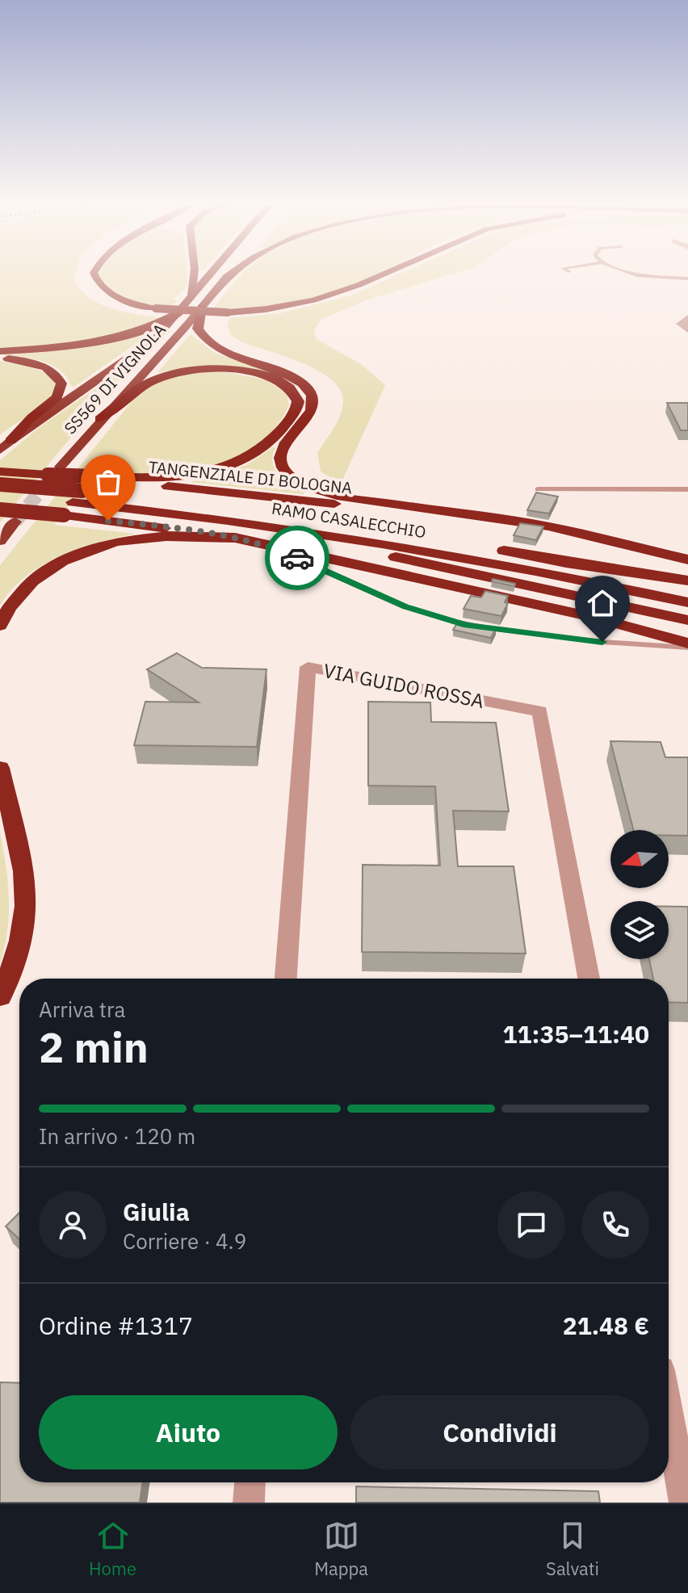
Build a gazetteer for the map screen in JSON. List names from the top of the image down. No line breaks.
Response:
{"streets":{"highway":["SS569 DI VIGNOLA","TANGENZIALE DI BOLOGNA","RAMO CASALECCHIO"],"street":["VIA GUIDO ROSSA"]},"north":"left","page":{"heading":["2 min","Arriva tra","11:35–11:40"],"panel":["Giulia","Corriere · 4.9","Ordine #1317","21.48 €"],"bar":"In arrivo · 120 m","buttons":["Aiuto","Condividi"],"tabs":["Home","Mappa","Salvati"]}}
